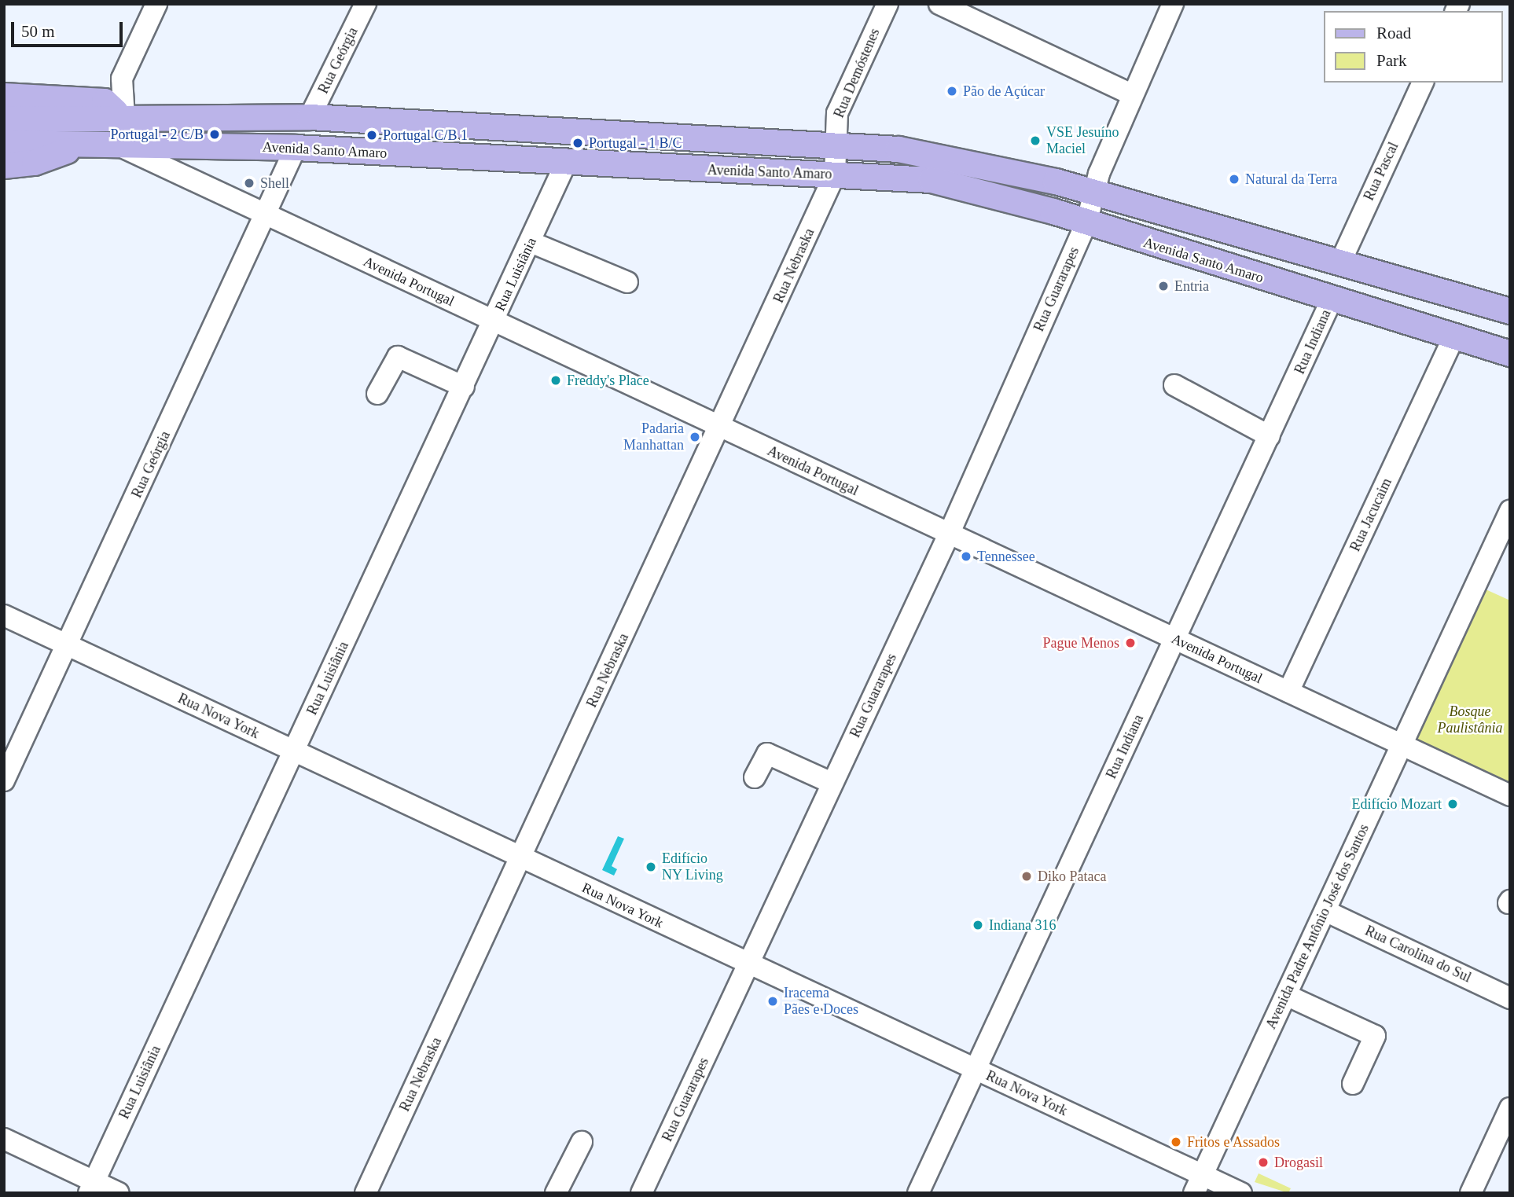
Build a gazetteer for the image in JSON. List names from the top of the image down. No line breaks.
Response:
{"streets":{"main road":["Avenida Santo Amaro"],"street":["Rua Geórgia","Rua Demóstenes","Rua Pascal","Rua Nebraska","Rua Luisiânia","Avenida Portugal","Rua Guararapes","Rua Indiana","Rua Jacucaim","Rua Nova York","Avenida Padre Antônio José dos Santos","Rua Carolina do Sul"]},"crossings":[["Rua Geórgia","Avenida Santo Amaro"],["Rua Geórgia","Avenida Portugal"],["Rua Geórgia","Rua Nova York"],["Rua Demóstenes","Rua Nebraska"],["Avenida Santo Amaro","Rua Nebraska"],["Avenida Santo Amaro","Rua Luisiânia"],["Avenida Santo Amaro","Avenida Portugal"],["Avenida Santo Amaro","Rua Guararapes"],["Avenida Santo Amaro","Rua Indiana"],["Avenida Santo Amaro","Rua Jacucaim"],["Rua Nebraska","Avenida Portugal"],["Rua Nebraska","Rua Nova York"],["Rua Luisiânia","Avenida Portugal"],["Rua Luisiânia","Rua Nova York"],["Avenida Portugal","Rua Guararapes"],["Avenida Portugal","Rua Indiana"],["Avenida Portugal","Rua Jacucaim"],["Avenida Portugal","Avenida Padre Antônio José dos Santos"],["Rua Guararapes","Rua Nova York"],["Rua Indiana","Rua Nova York"],["Rua Nova York","Avenida Padre Antônio José dos Santos"],["Avenida Padre Antônio José dos Santos","Rua Carolina do Sul"]],"parks":["Bosque Paulistânia"],"places":["Pão de Açúcar","Portugal - 2 C/B","Portugal C/B 1","VSE Jesuíno Maciel","Portugal - 1 B/C","Natural da Terra","Shell","Entria","Freddy's Place","Padaria Manhattan","Tennessee","Pague Menos","Edifício Mozart","Edifício NY Living","Diko Pataca","Indiana 316","Iracema Pães e Doces","Fritos e Assados","Drogasil"],"legend":["Road","Park"],"scale_bar":"50 m"}
